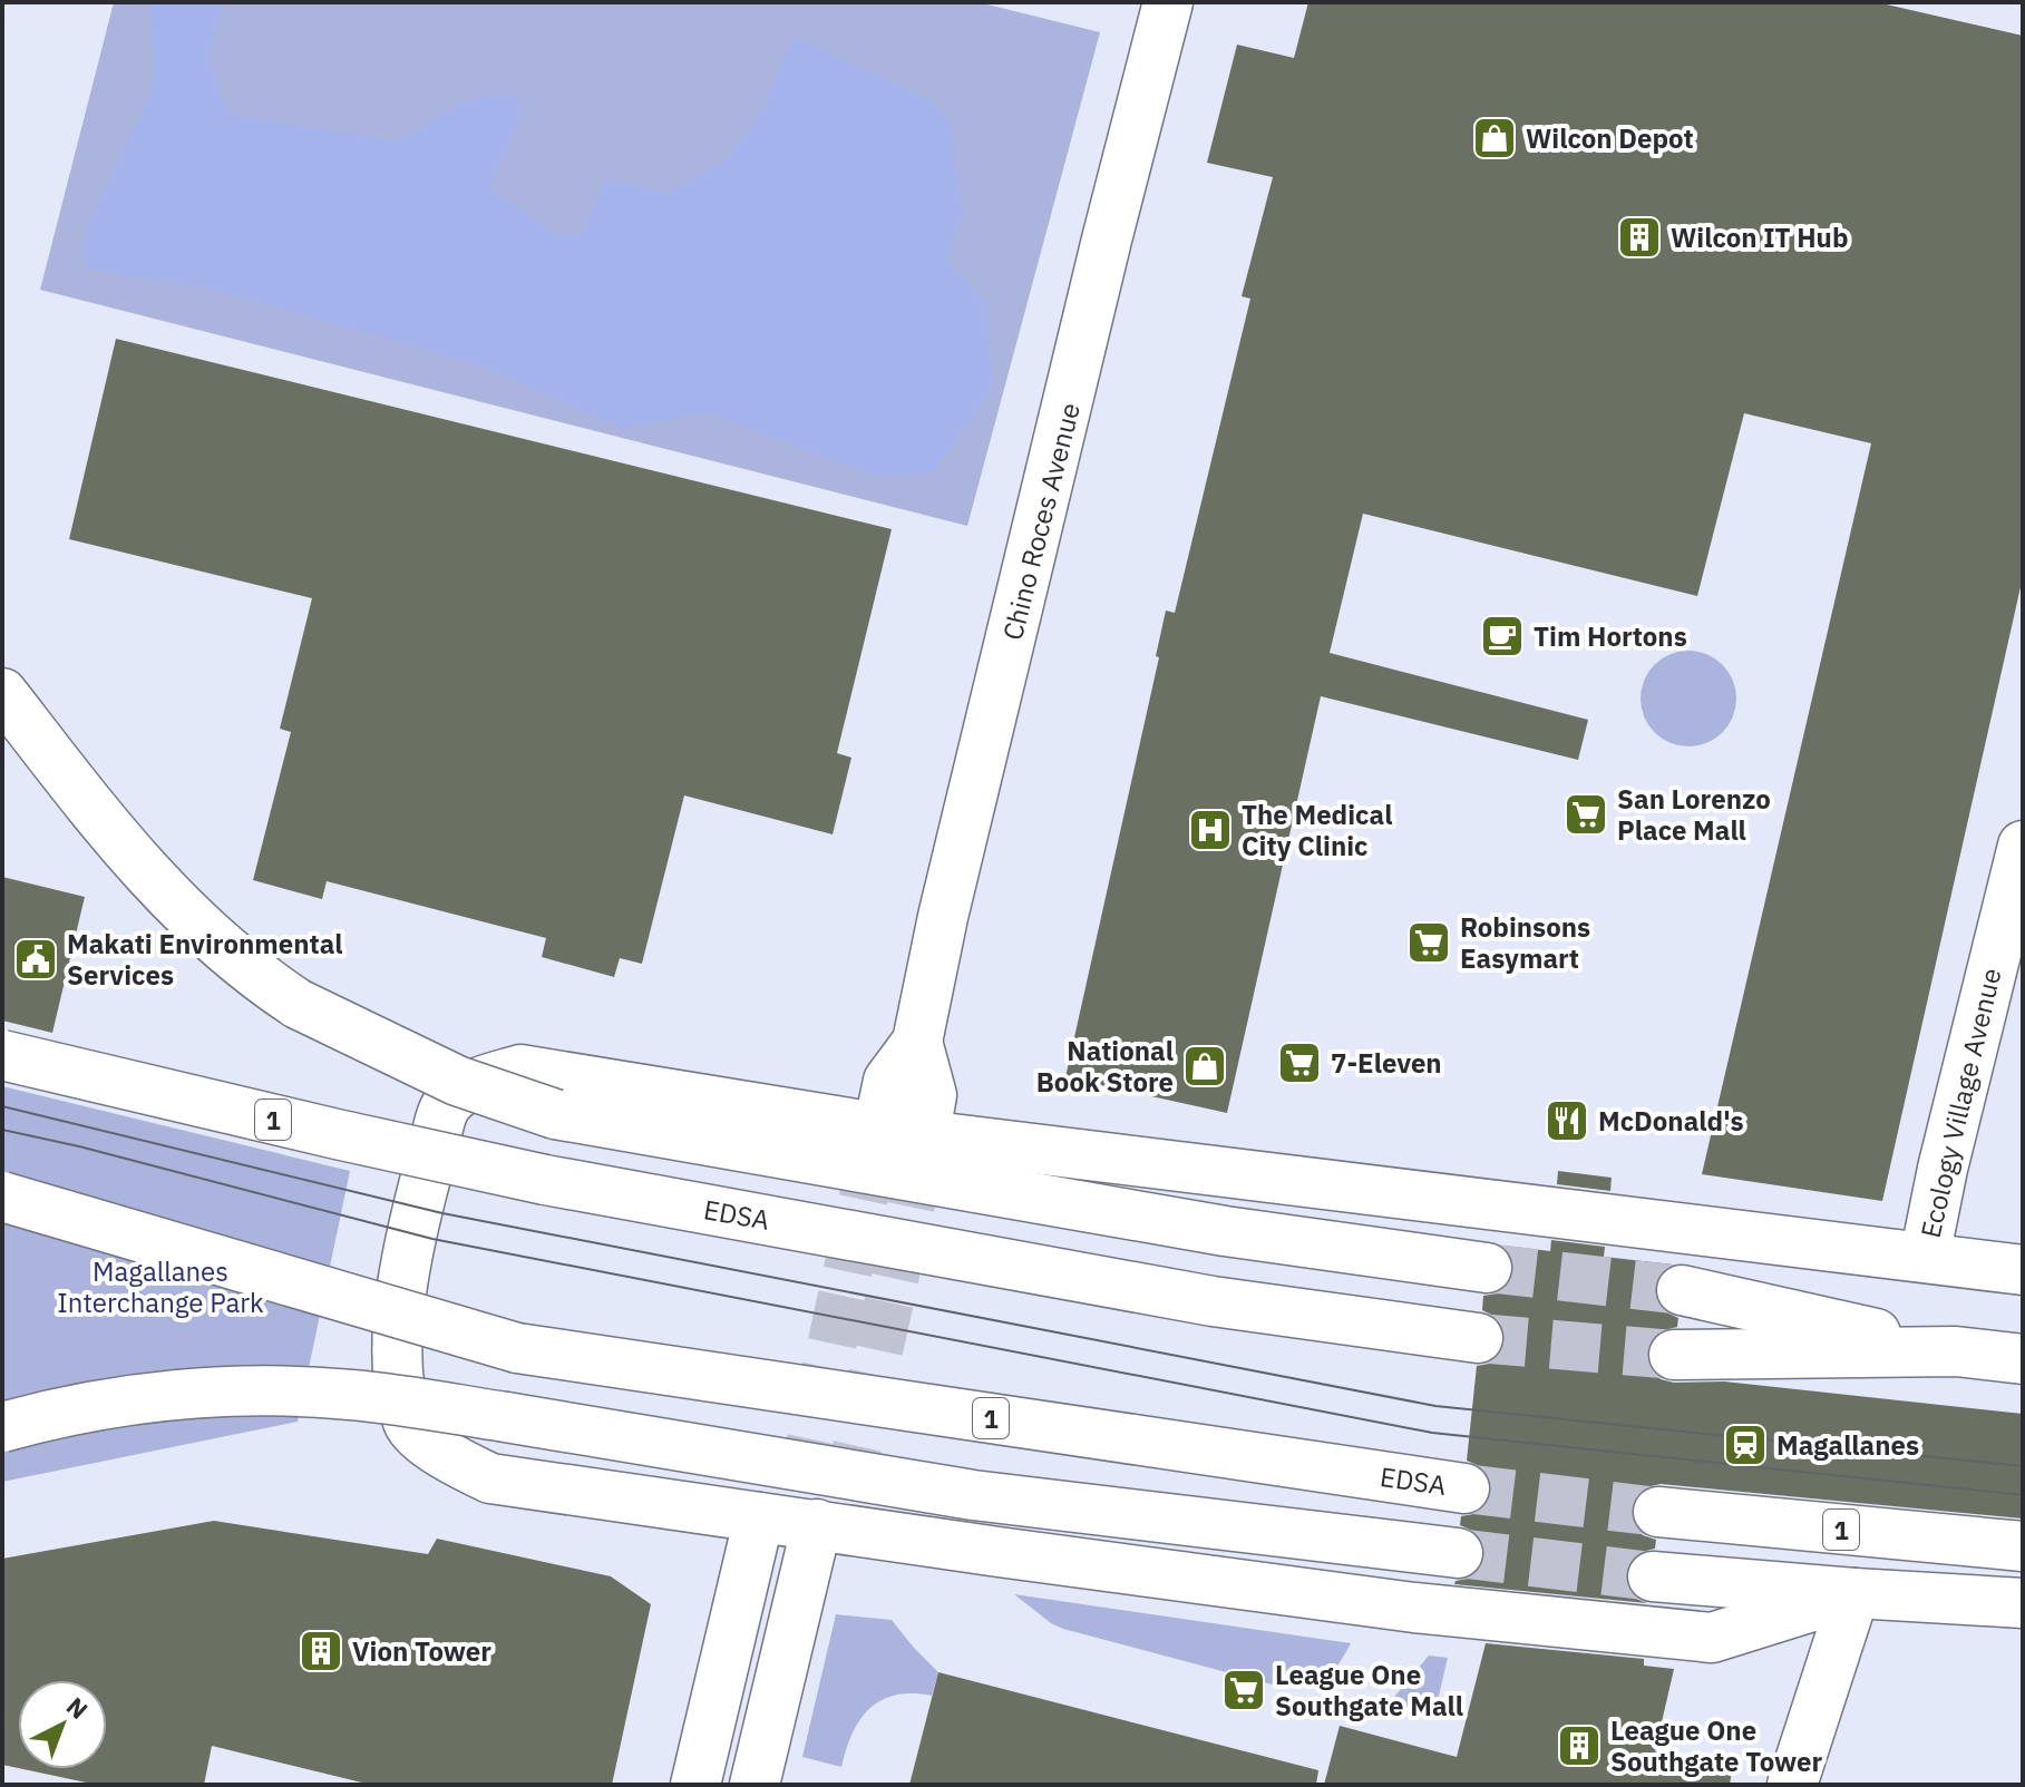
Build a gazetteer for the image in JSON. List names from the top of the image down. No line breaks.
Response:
{"streets":{"main road":["Chino Roces Avenue","Ecology Village Avenue","1","EDSA"]},"parks":["Magallanes Interchange Park"],"places":{"shop":["Wilcon Depot","National Book Store"],"building":["Wilcon IT Hub","Vion Tower","League One Southgate Tower"],"cafe":["Tim Hortons"],"supermarket":["San Lorenzo Place Mall","Robinsons Easymart","7-Eleven","League One Southgate Mall"],"hospital":["The Medical City Clinic"],"public building":["Makati Environmental Services"],"restaurant":["McDonald's"],"station":["Magallanes"]},"north":"top right"}
